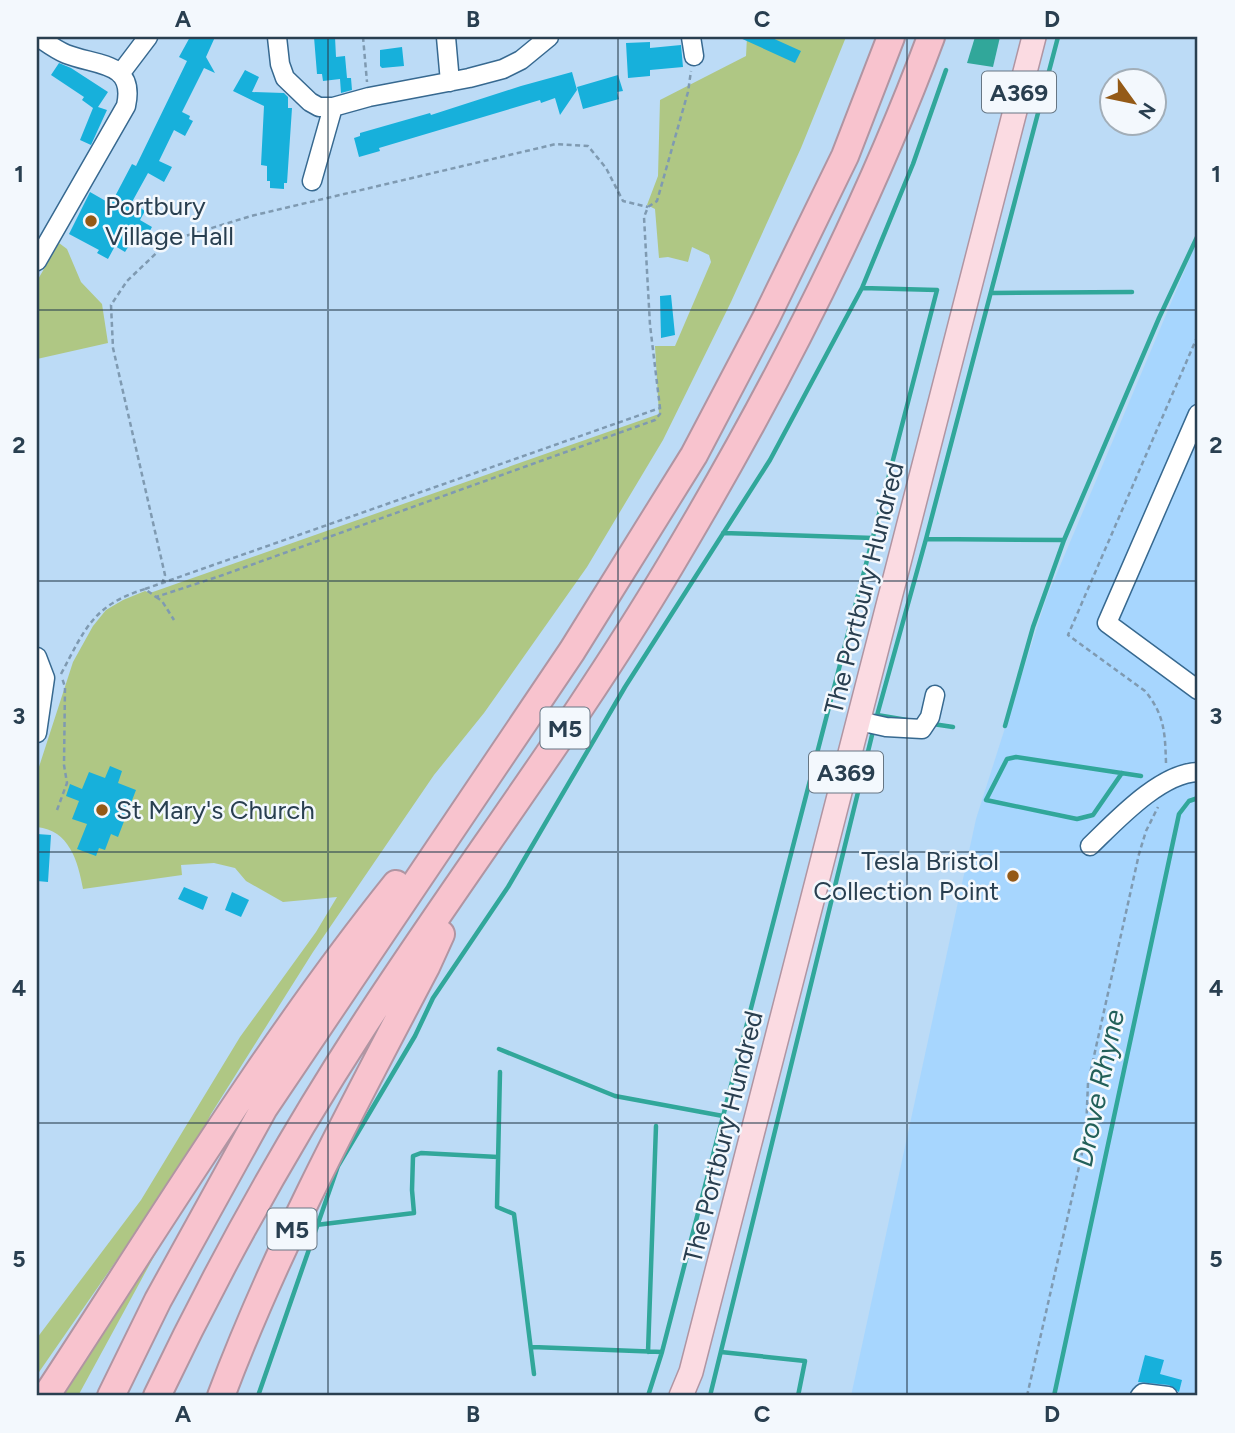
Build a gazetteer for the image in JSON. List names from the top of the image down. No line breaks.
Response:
{"streets":{"highway":["M5"],"main road":["A369","The Portbury Hundred"]},"water":["Drove Rhyne"],"places":["Portbury Village Hall","St Mary's Church","Tesla Bristol Collection Point"],"north":"bottom right","grid":{"columns":["A","B","C","D"],"rows":["1","2","3","4","5"]}}
